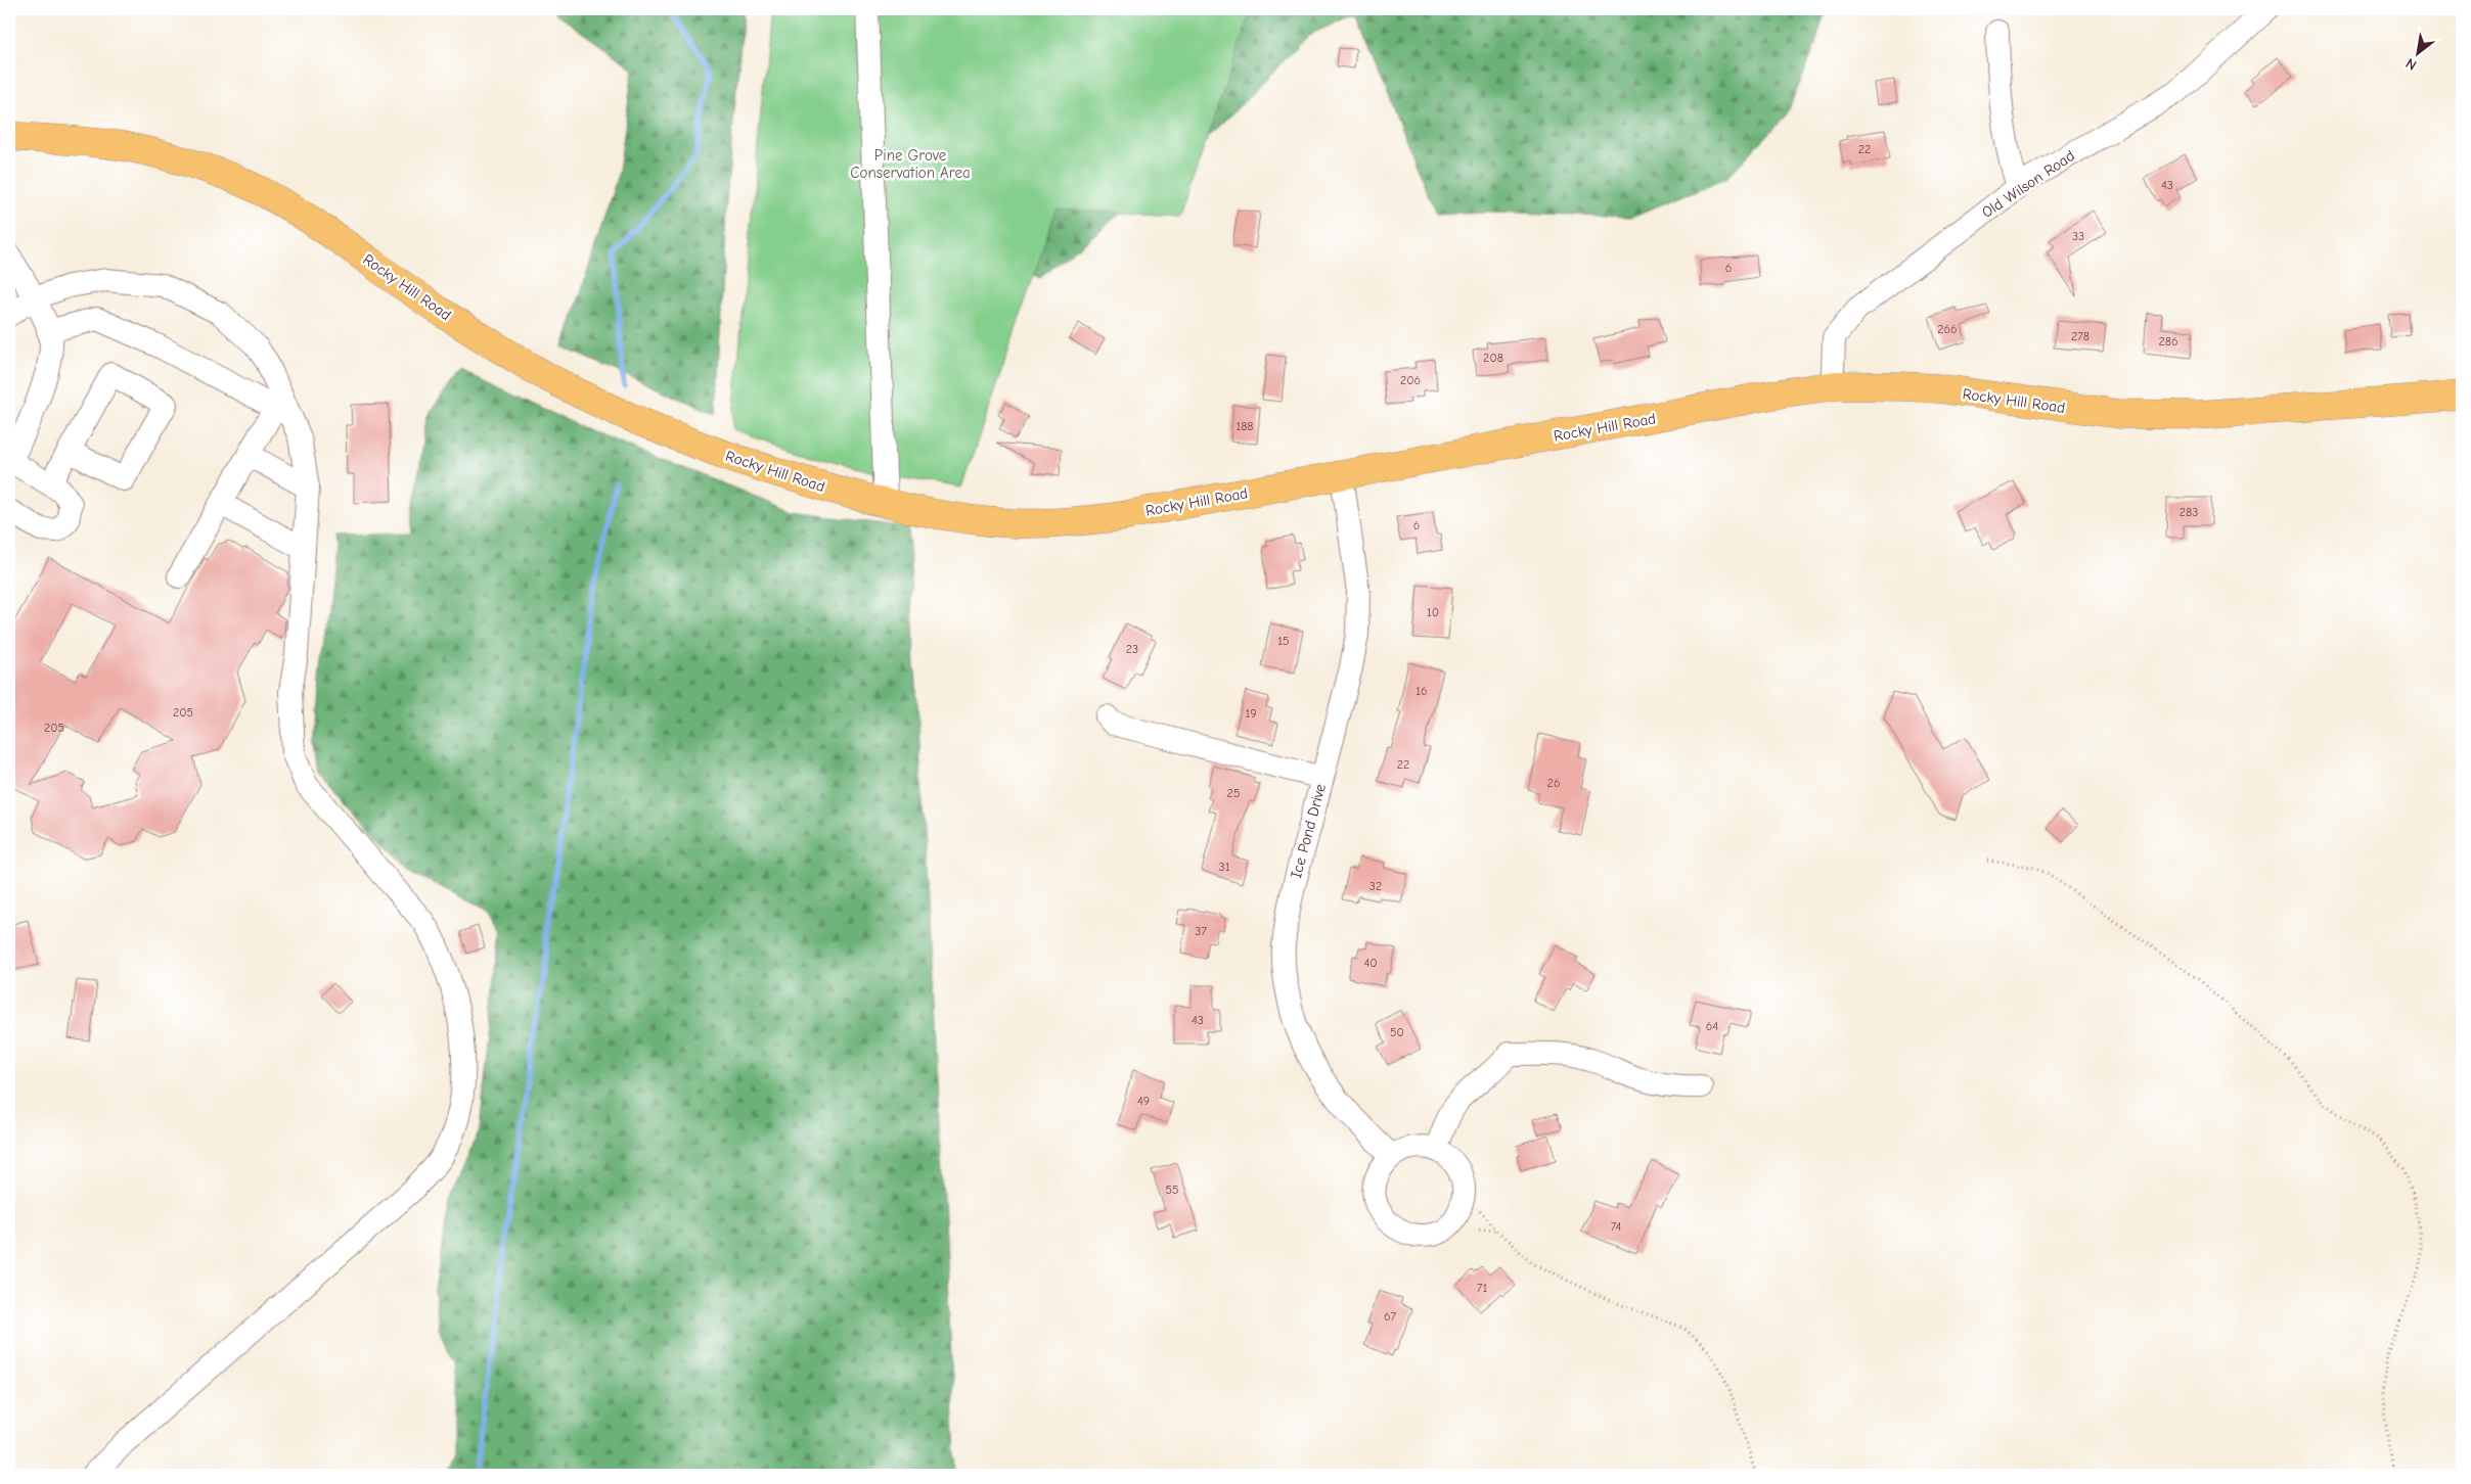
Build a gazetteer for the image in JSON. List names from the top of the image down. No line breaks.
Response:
{"streets":{"main road":["Rocky Hill Road"],"street":["Old Wilson Road","Ice Pond Drive"]},"crossings":[["Old Wilson Road","Rocky Hill Road"],["Rocky Hill Road","Ice Pond Drive"]],"parks":["Pine Grove Conservation Area"],"house_numbers":["22","43","33","6","266","278","286","208","206","188","283","6","10","15","23","16","205","19","205","22","26","25","31","32","37","40","43","64","50","49","55","74","71","67"],"north":"bottom left"}
